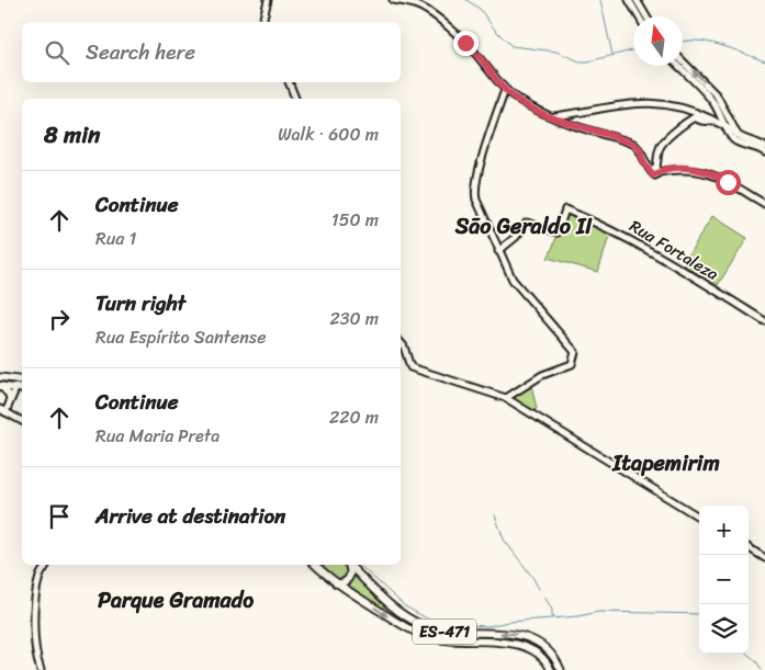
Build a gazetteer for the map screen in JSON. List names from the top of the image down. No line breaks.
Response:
{"streets":{"main road":["ES-471"],"street":["Rua Fortaleza"]},"districts":["São Geraldo II","Itapemirim","Parque Gramado"],"north":"top","page":{"search":"Search here","heading":["8 min","Walk · 600 m"],"list":[["Continue","Rua 1","150 m"],["Turn right","Rua Espírito Santense","230 m"],["Continue","Rua Maria Preta","220 m"],"Arrive at destination"],"map_buttons":["+","−"]}}
